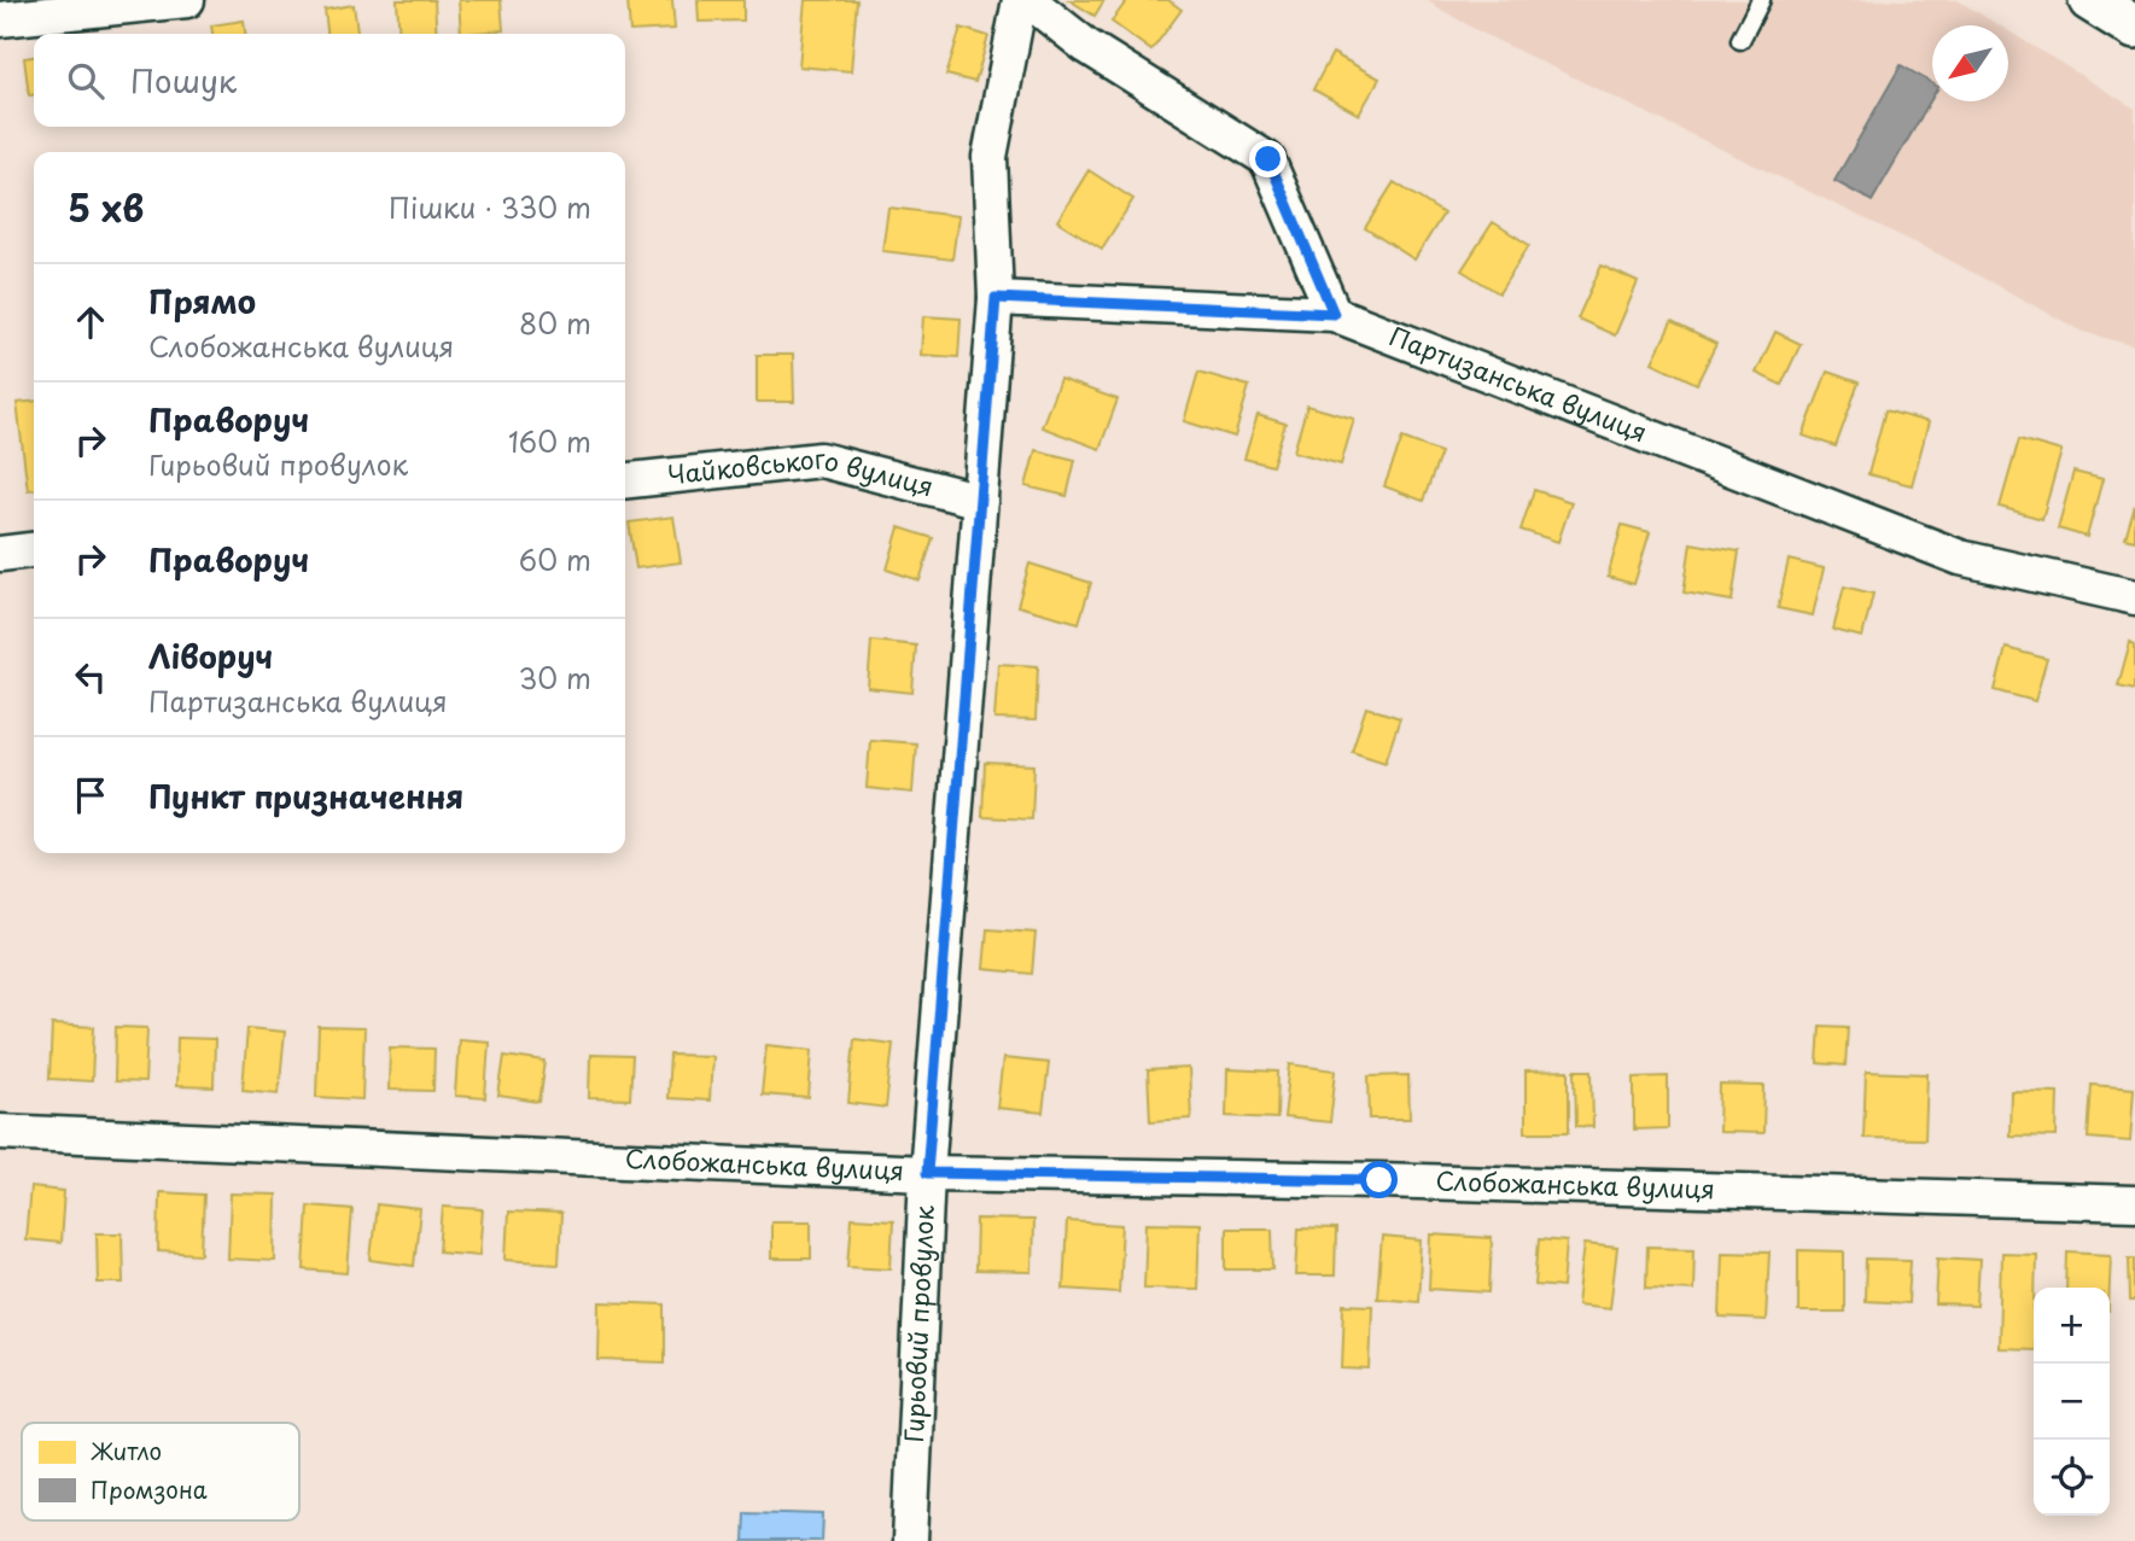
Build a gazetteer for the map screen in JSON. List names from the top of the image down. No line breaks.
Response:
{"streets":{"street":["Партизанська вулиця","Чайковського вулиця","Слобожанська вулиця","Гирьовий провулок"]},"crossings":[["Партизанська вулиця","Гирьовий провулок"],["Чайковського вулиця","Гирьовий провулок"],["Слобожанська вулиця","Гирьовий провулок"]],"legend":["Житло","Промзона"],"north":"bottom left","page":{"search":"Пошук","heading":["5 хв","Пішки · 330 m"],"list":[["Прямо","Слобожанська вулиця","80 m"],["Праворуч","Гирьовий провулок","160 m"],["Праворуч","60 m"],["Ліворуч","Партизанська вулиця","30 m"],"Пункт призначення"],"map_buttons":["+","−"]}}
